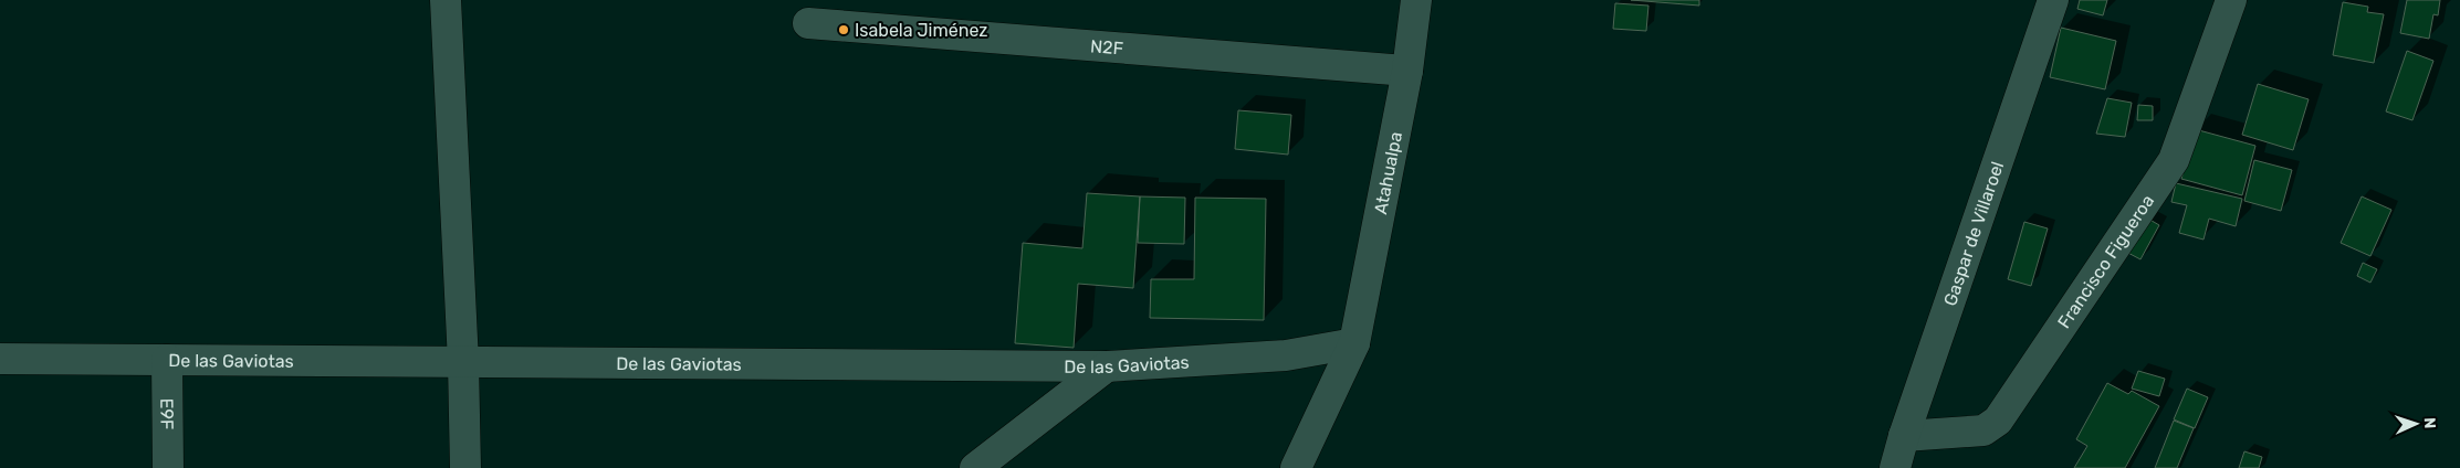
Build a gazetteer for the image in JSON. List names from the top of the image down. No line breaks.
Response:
{"streets":{"street":["N2F","Atahualpa","Gaspar de Villaroel","Francisco Figueroa","De las Gaviotas","E9F"]},"crossings":[["N2F","Atahualpa"],["Atahualpa","De las Gaviotas"],["Gaspar de Villaroel","Francisco Figueroa"],["De las Gaviotas","E9F"]],"places":["Isabela Jiménez"],"north":"right"}
